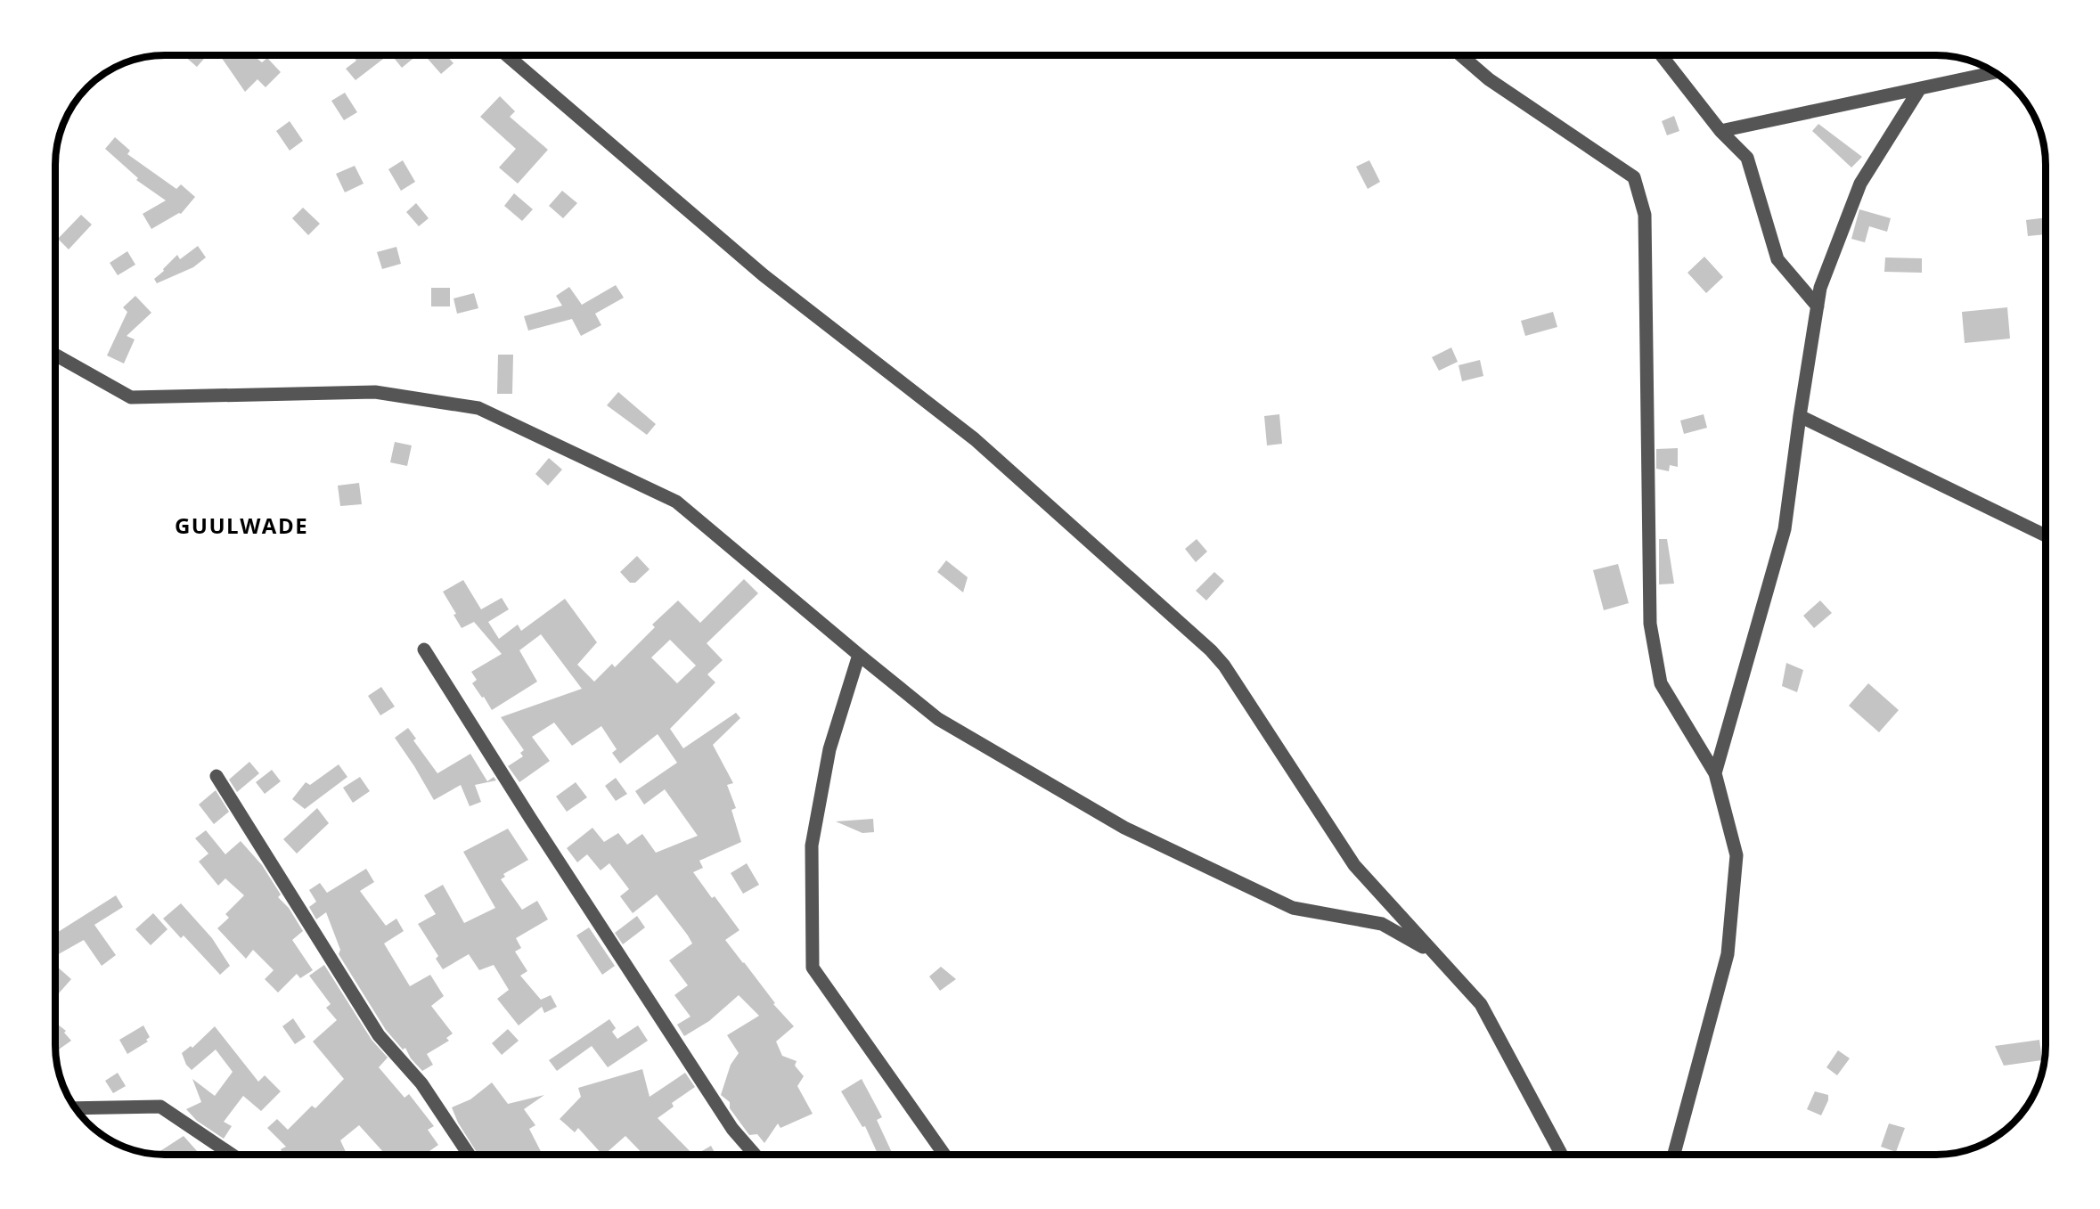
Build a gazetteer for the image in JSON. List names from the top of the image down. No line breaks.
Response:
{"districts":["GUULWADE"]}
